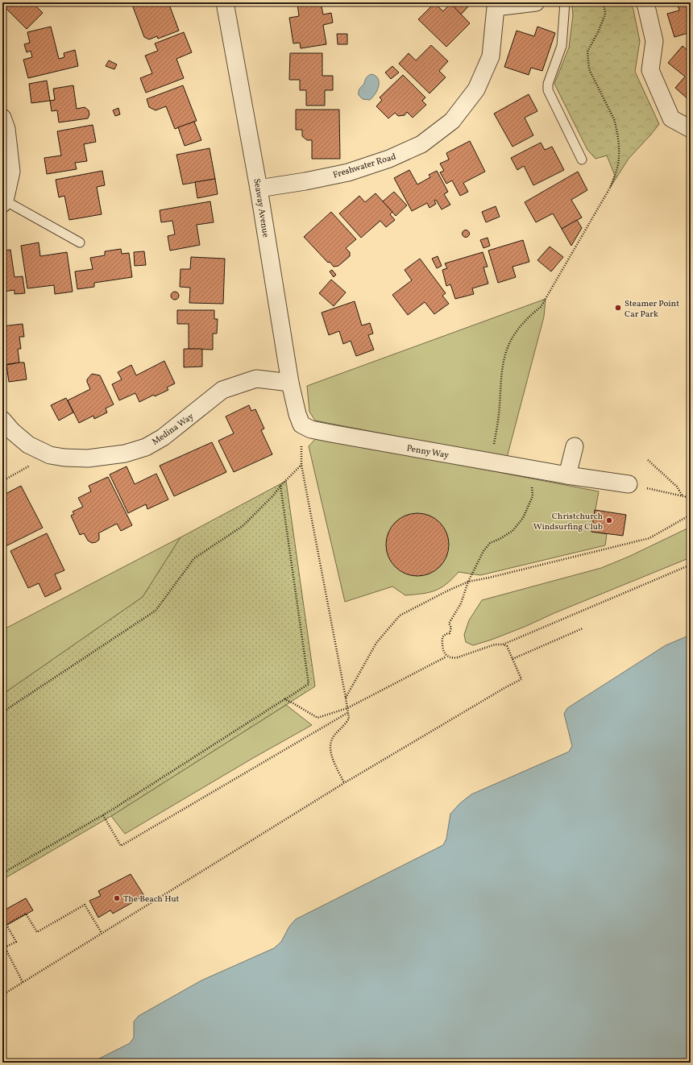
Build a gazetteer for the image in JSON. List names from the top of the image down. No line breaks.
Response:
{"streets":{"street":["Freshwater Road","Seaway Avenue","Medina Way","Penny Way"]},"crossings":[["Freshwater Road","Seaway Avenue"],["Seaway Avenue","Medina Way"],["Seaway Avenue","Penny Way"]],"places":["Steamer Point Car Park","Christchurch Windsurfing Club","The Beach Hut"]}
